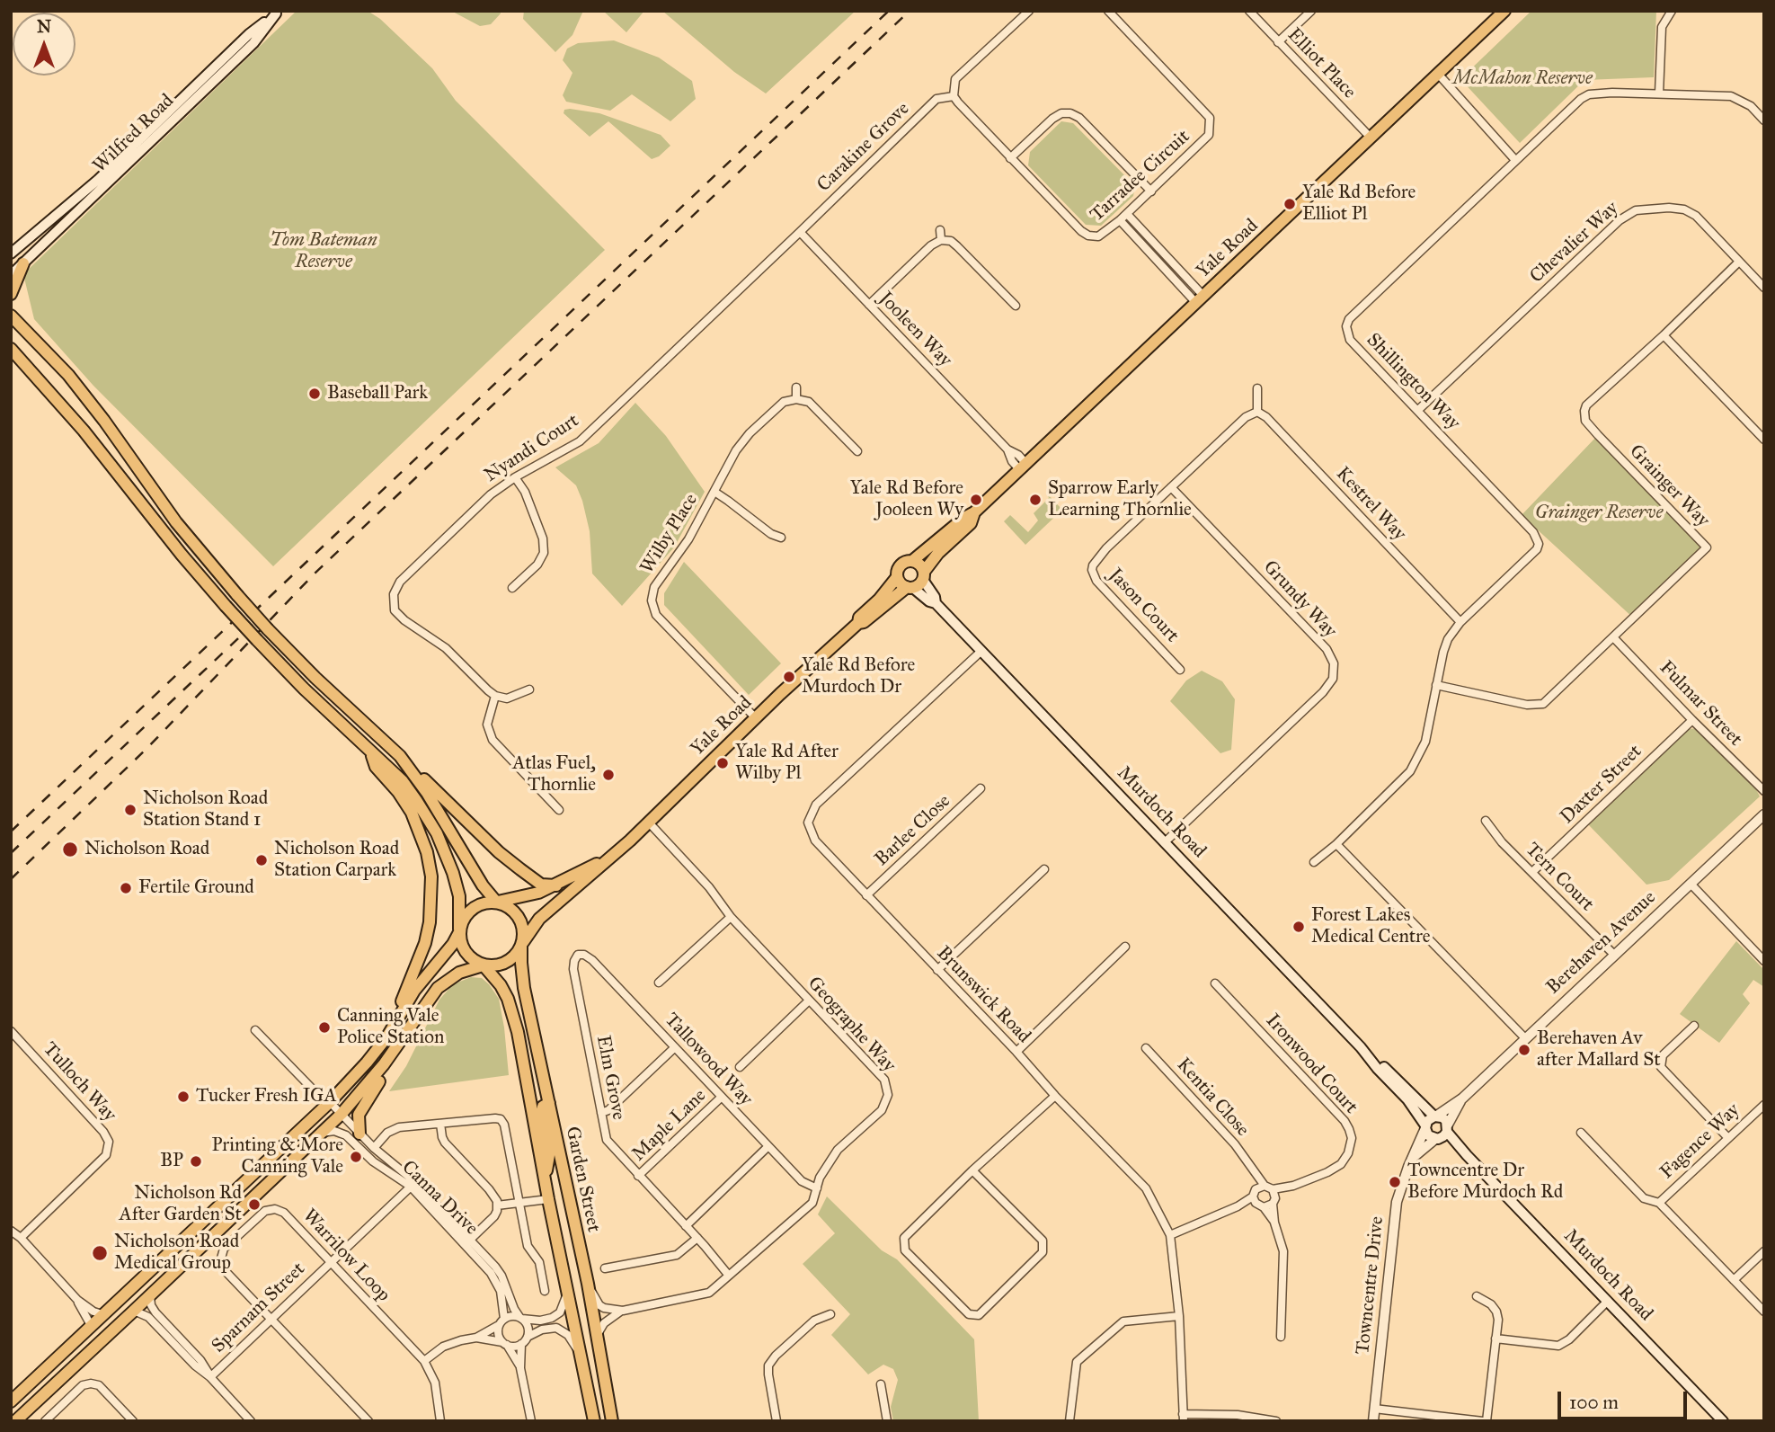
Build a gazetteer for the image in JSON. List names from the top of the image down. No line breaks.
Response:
{"streets":{"main road":["Wilfred Road","Yale Road","Murdoch Road","Garden Street"],"street":["Elliot Place","Carakine Grove","Tarradee Circuit","Chevalier Way","Jooleen Way","Shillington Way","Nyandi Court","Grainger Way","Kestrel Way","Wilby Place","Grundy Way","Jason Court","Fulmar Street","Daxter Street","Barlee Close","Tern Court","Berehaven Avenue","Brunswick Road","Geographe Way","Tallowood Way","Ironwood Court","Elm Grove","Tulloch Way","Kentia Close","Maple Lane","Fagence Way","Canna Drive","Warrilow Loop","Towncentre Drive","Sparnam Street"]},"crossings":[["Elliot Place","Yale Road"],["Carakine Grove","Tarradee Circuit"],["Carakine Grove","Jooleen Way"],["Carakine Grove","Nyandi Court"],["Chevalier Way","Shillington Way"],["Chevalier Way","Grainger Way"],["Yale Road","Jooleen Way"],["Yale Road","Wilby Place"],["Yale Road","Murdoch Road"],["Yale Road","Geographe Way"],["Yale Road","Garden Street"],["Jooleen Way","Nyandi Court"],["Shillington Way","Grainger Way"],["Shillington Way","Kestrel Way"],["Grainger Way","Fulmar Street"],["Grundy Way","Jason Court"],["Grundy Way","Murdoch Road"],["Fulmar Street","Daxter Street"],["Daxter Street","Tern Court"],["Murdoch Road","Berehaven Avenue"],["Murdoch Road","Brunswick Road"],["Murdoch Road","Towncentre Drive"],["Barlee Close","Brunswick Road"],["Tern Court","Berehaven Avenue"],["Berehaven Avenue","Towncentre Drive"],["Brunswick Road","Ironwood Court"],["Geographe Way","Tallowood Way"],["Geographe Way","Elm Grove"],["Geographe Way","Garden Street"],["Tallowood Way","Elm Grove"],["Tallowood Way","Maple Lane"],["Ironwood Court","Kentia Close"],["Elm Grove","Maple Lane"],["Canna Drive","Sparnam Street"],["Warrilow Loop","Sparnam Street"]],"parks":["McMahon Reserve","Tom Bateman Reserve","Grainger Reserve"],"places":["Yale Rd Before Elliot Pl","Baseball Park","Yale Rd Before Jooleen Wy","Sparrow Early Learning Thornlie","Yale Rd Before Murdoch Dr","Yale Rd After Wilby Pl","Atlas Fuel, Thornlie","Nicholson Road Station Stand 1","Nicholson Road","Nicholson Road Station Carpark","Fertile Ground","Forest Lakes Medical Centre","Canning Vale Police Station","Berehaven Av after Mallard St","Tucker Fresh IGA","Printing & More Canning Vale","BP","Towncentre Dr Before Murdoch Rd","Nicholson Rd After Garden St","Nicholson Road Medical Group"],"scale_bar":"100 m","north":"top"}
